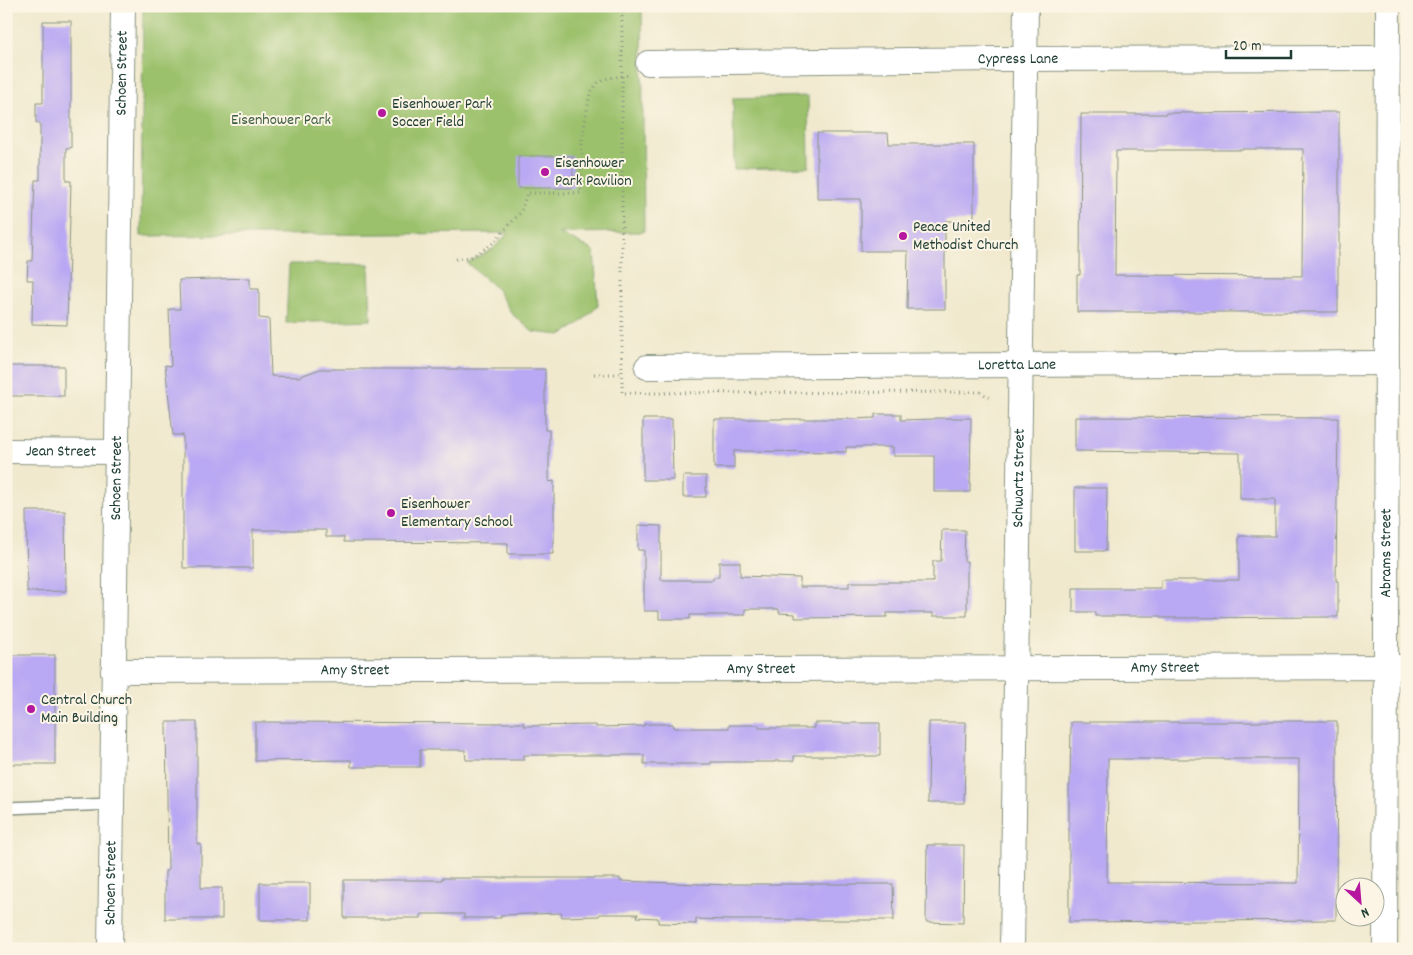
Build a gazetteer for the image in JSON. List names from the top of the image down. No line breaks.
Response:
{"streets":{"street":["Cypress Lane","Schoen Street","Loretta Lane","Jean Street","Schwartz Street","Abrams Street","Amy Street"]},"crossings":[["Cypress Lane","Schwartz Street"],["Cypress Lane","Abrams Street"],["Schoen Street","Jean Street"],["Schoen Street","Amy Street"],["Loretta Lane","Schwartz Street"],["Loretta Lane","Abrams Street"],["Schwartz Street","Amy Street"],["Abrams Street","Amy Street"]],"parks":["Eisenhower Park"],"places":["Eisenhower Park Soccer Field","Eisenhower Park Pavilion","Peace United Methodist Church","Eisenhower Elementary School","Central Church Main Building"],"scale_bar":"20 m","north":"bottom right"}
